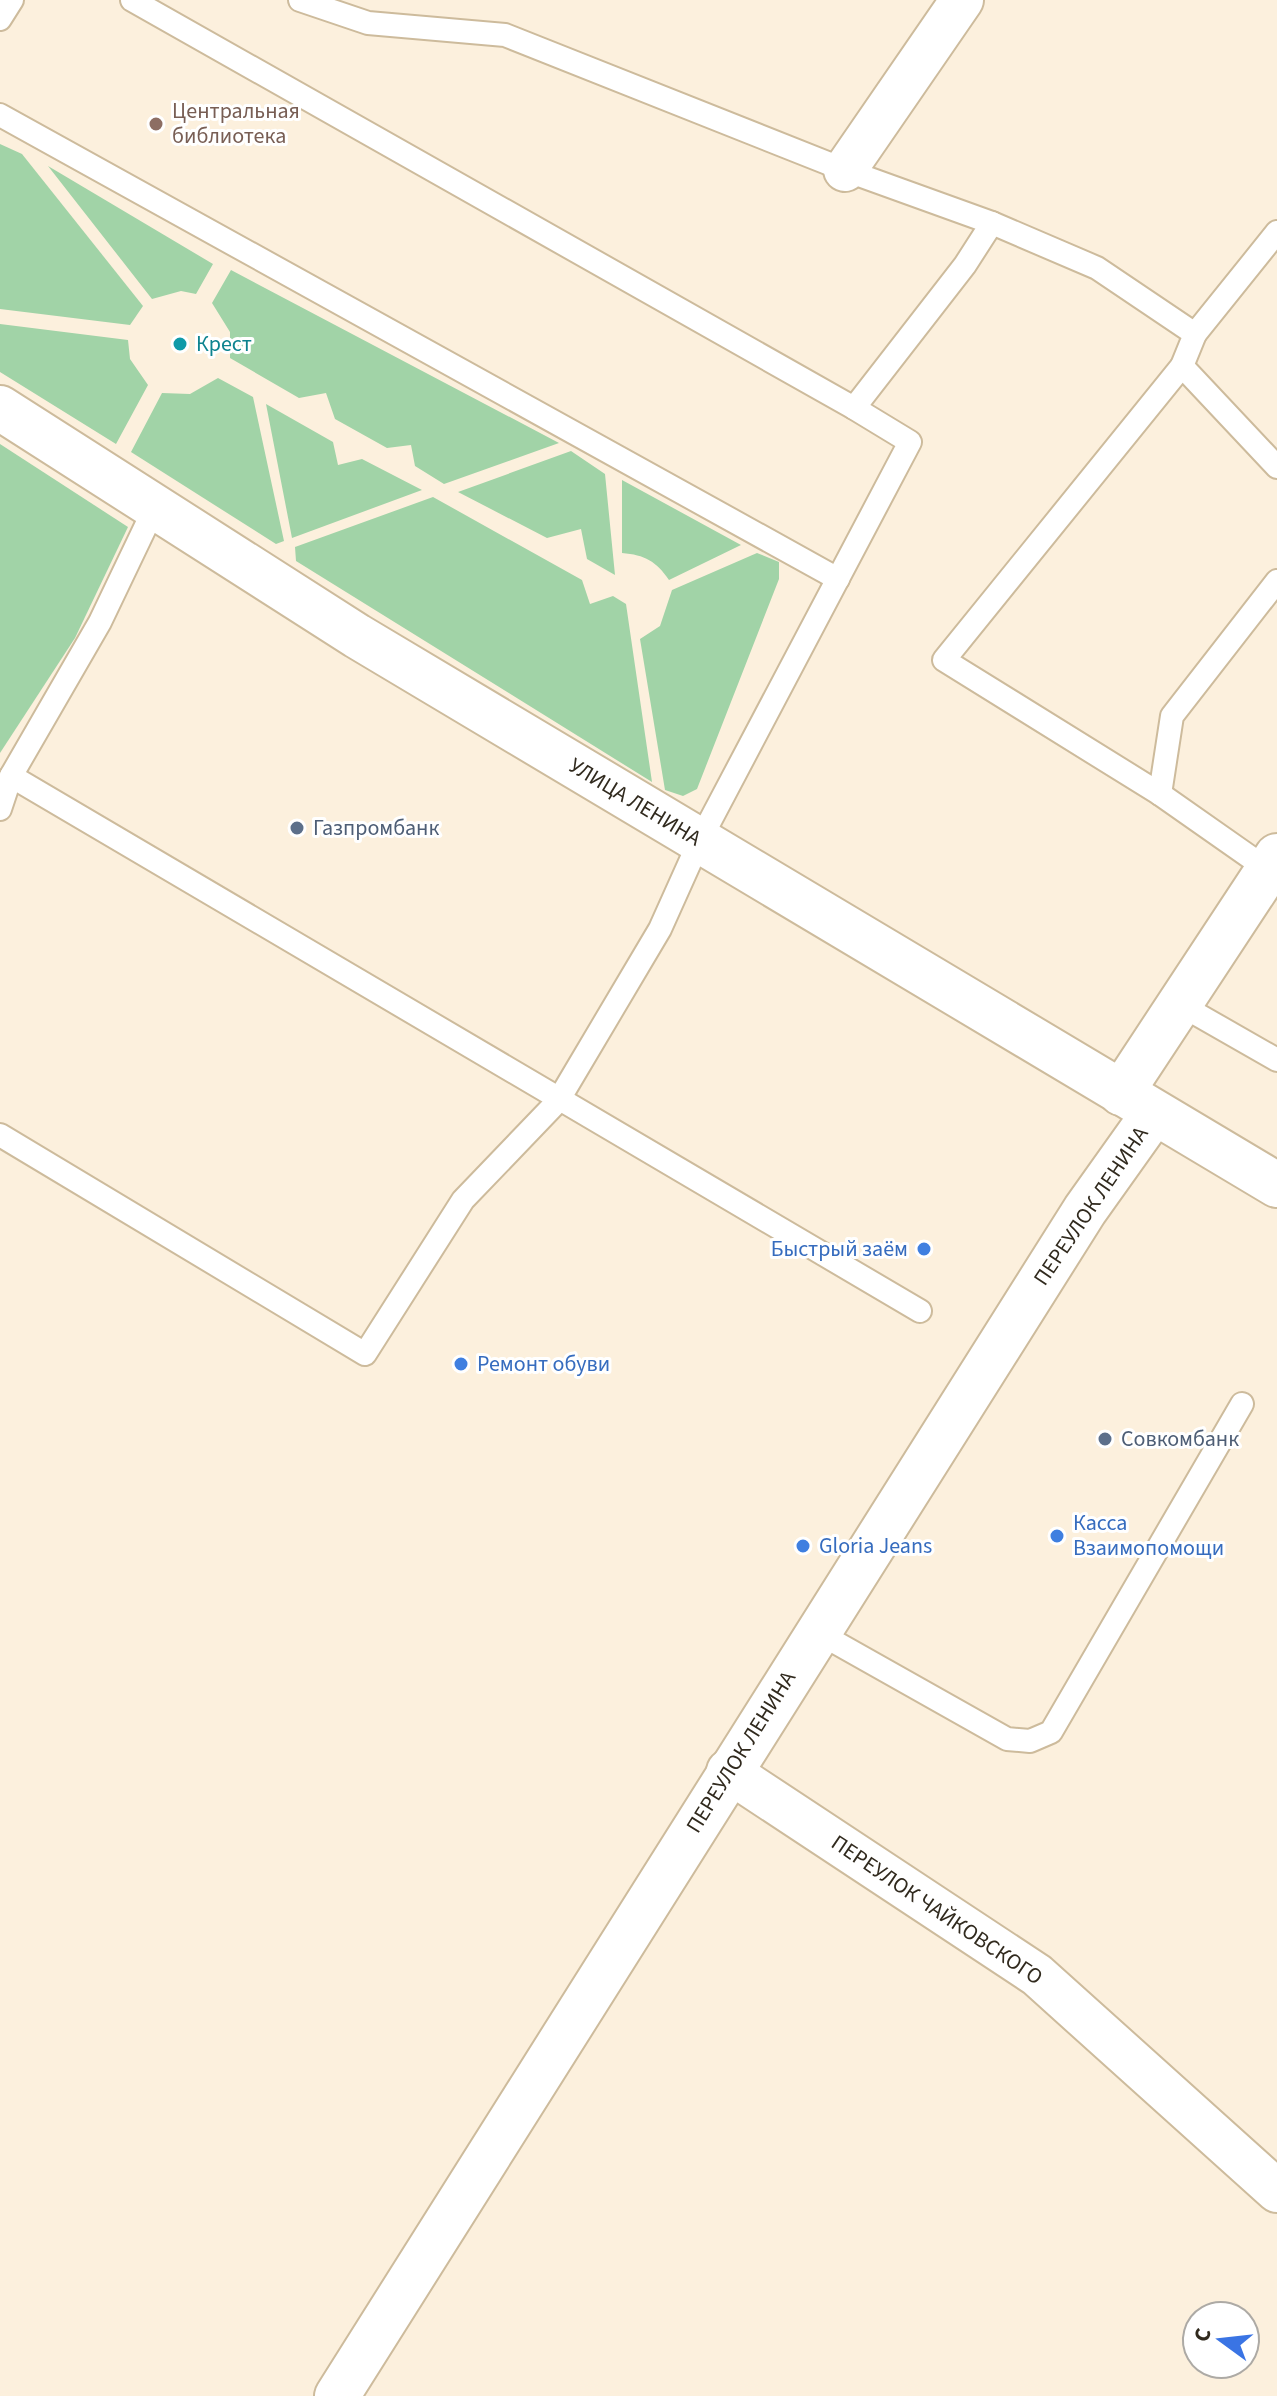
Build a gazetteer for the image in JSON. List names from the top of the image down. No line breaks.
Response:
{"streets":{"street":["УЛИЦА ЛЕНИНА","ПЕРЕУЛОК ЛЕНИНА","ПЕРЕУЛОК ЧАЙКОВСКОГО"]},"crossings":[["УЛИЦА ЛЕНИНА","ПЕРЕУЛОК ЛЕНИНА"],["ПЕРЕУЛОК ЛЕНИНА","ПЕРЕУЛОК ЧАЙКОВСКОГО"]],"places":["Центральная библиотека","Крест","Газпромбанк","Быстрый заём","Ремонт обуви","Совкомбанк","Касса Взаимопомощи","Gloria Jeans"],"north":"left"}
